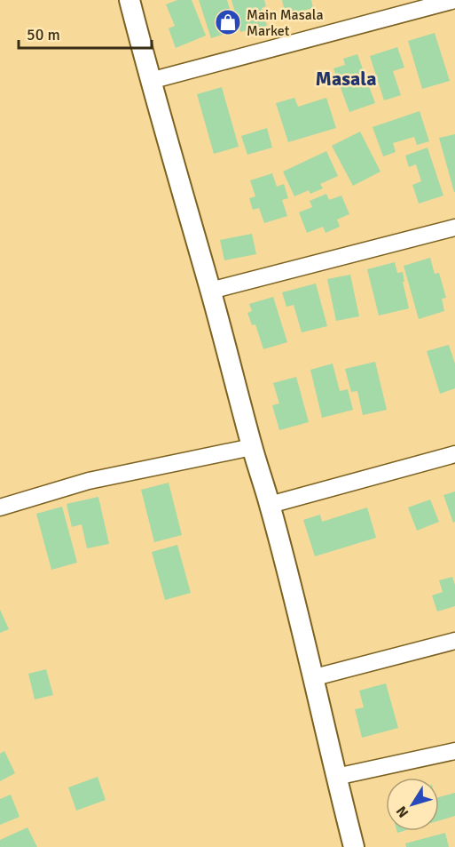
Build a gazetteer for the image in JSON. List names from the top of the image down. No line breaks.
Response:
{"districts":["Masala"],"places":{"shop":["Main Masala Market"]},"scale_bar":"50 m","north":"bottom left"}
